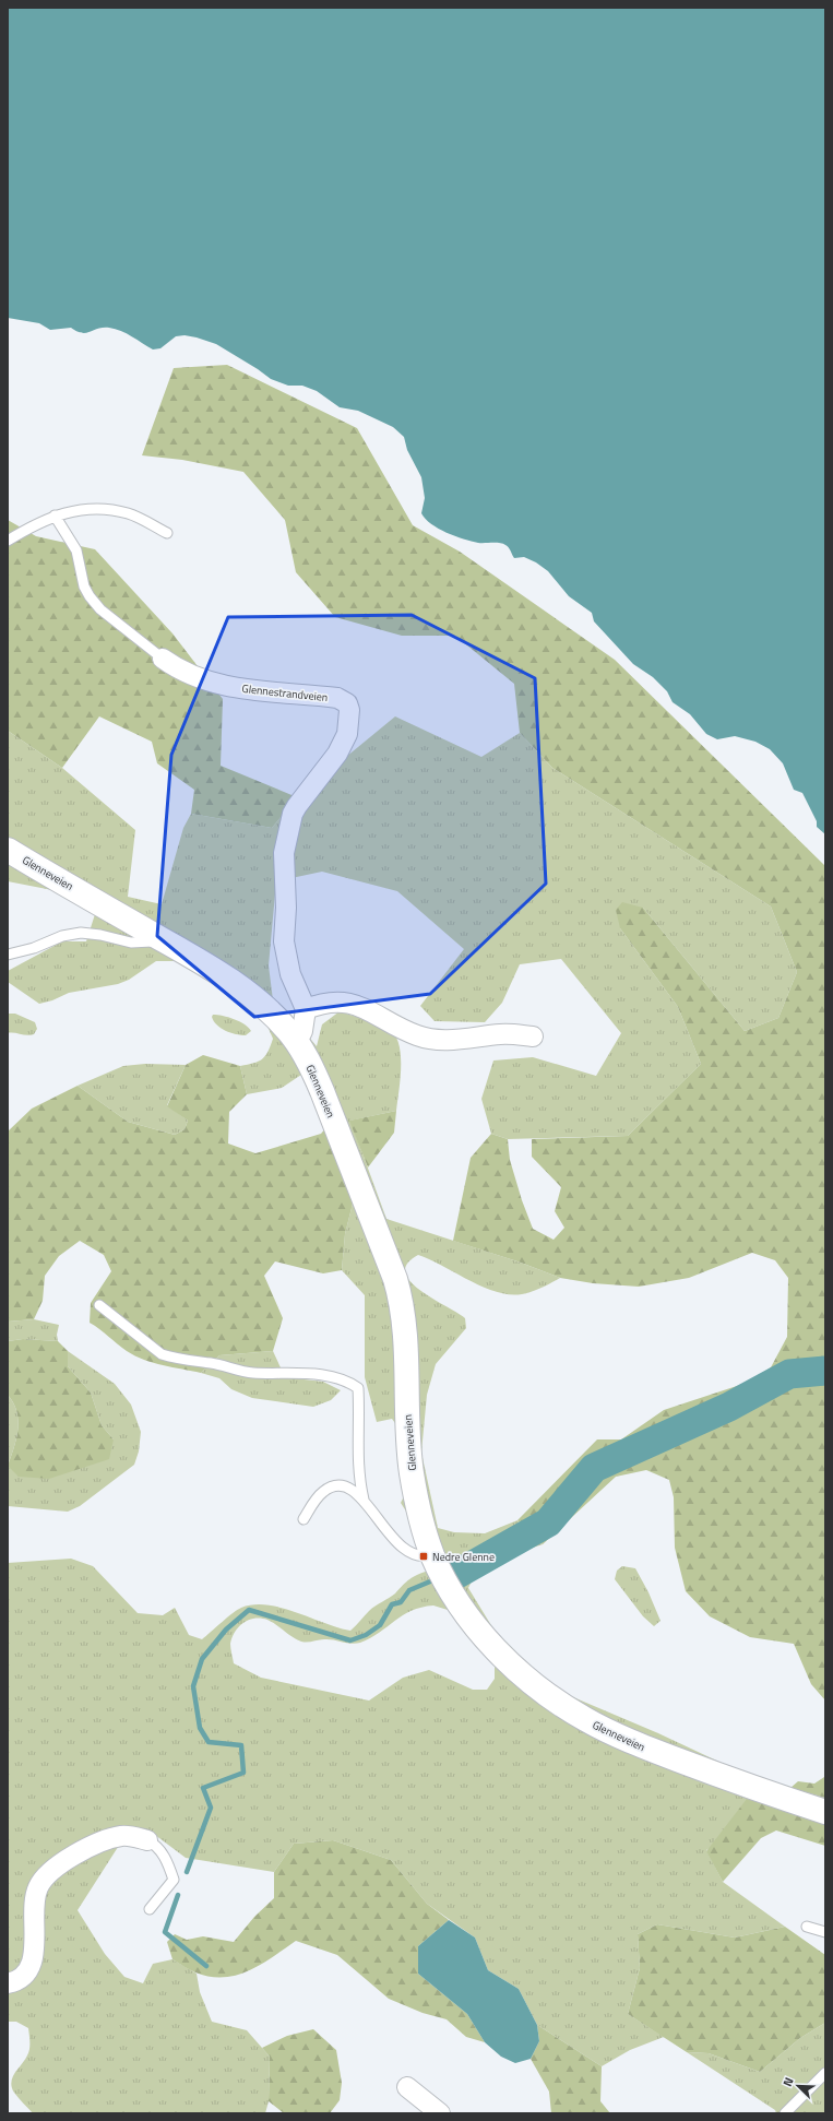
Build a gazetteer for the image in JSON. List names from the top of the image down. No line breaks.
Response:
{"streets":{"main road":["Glenneveien"],"street":["Glennestrandveien"]},"places":{"transit":["Nedre Glenne"]},"north":"top left"}
